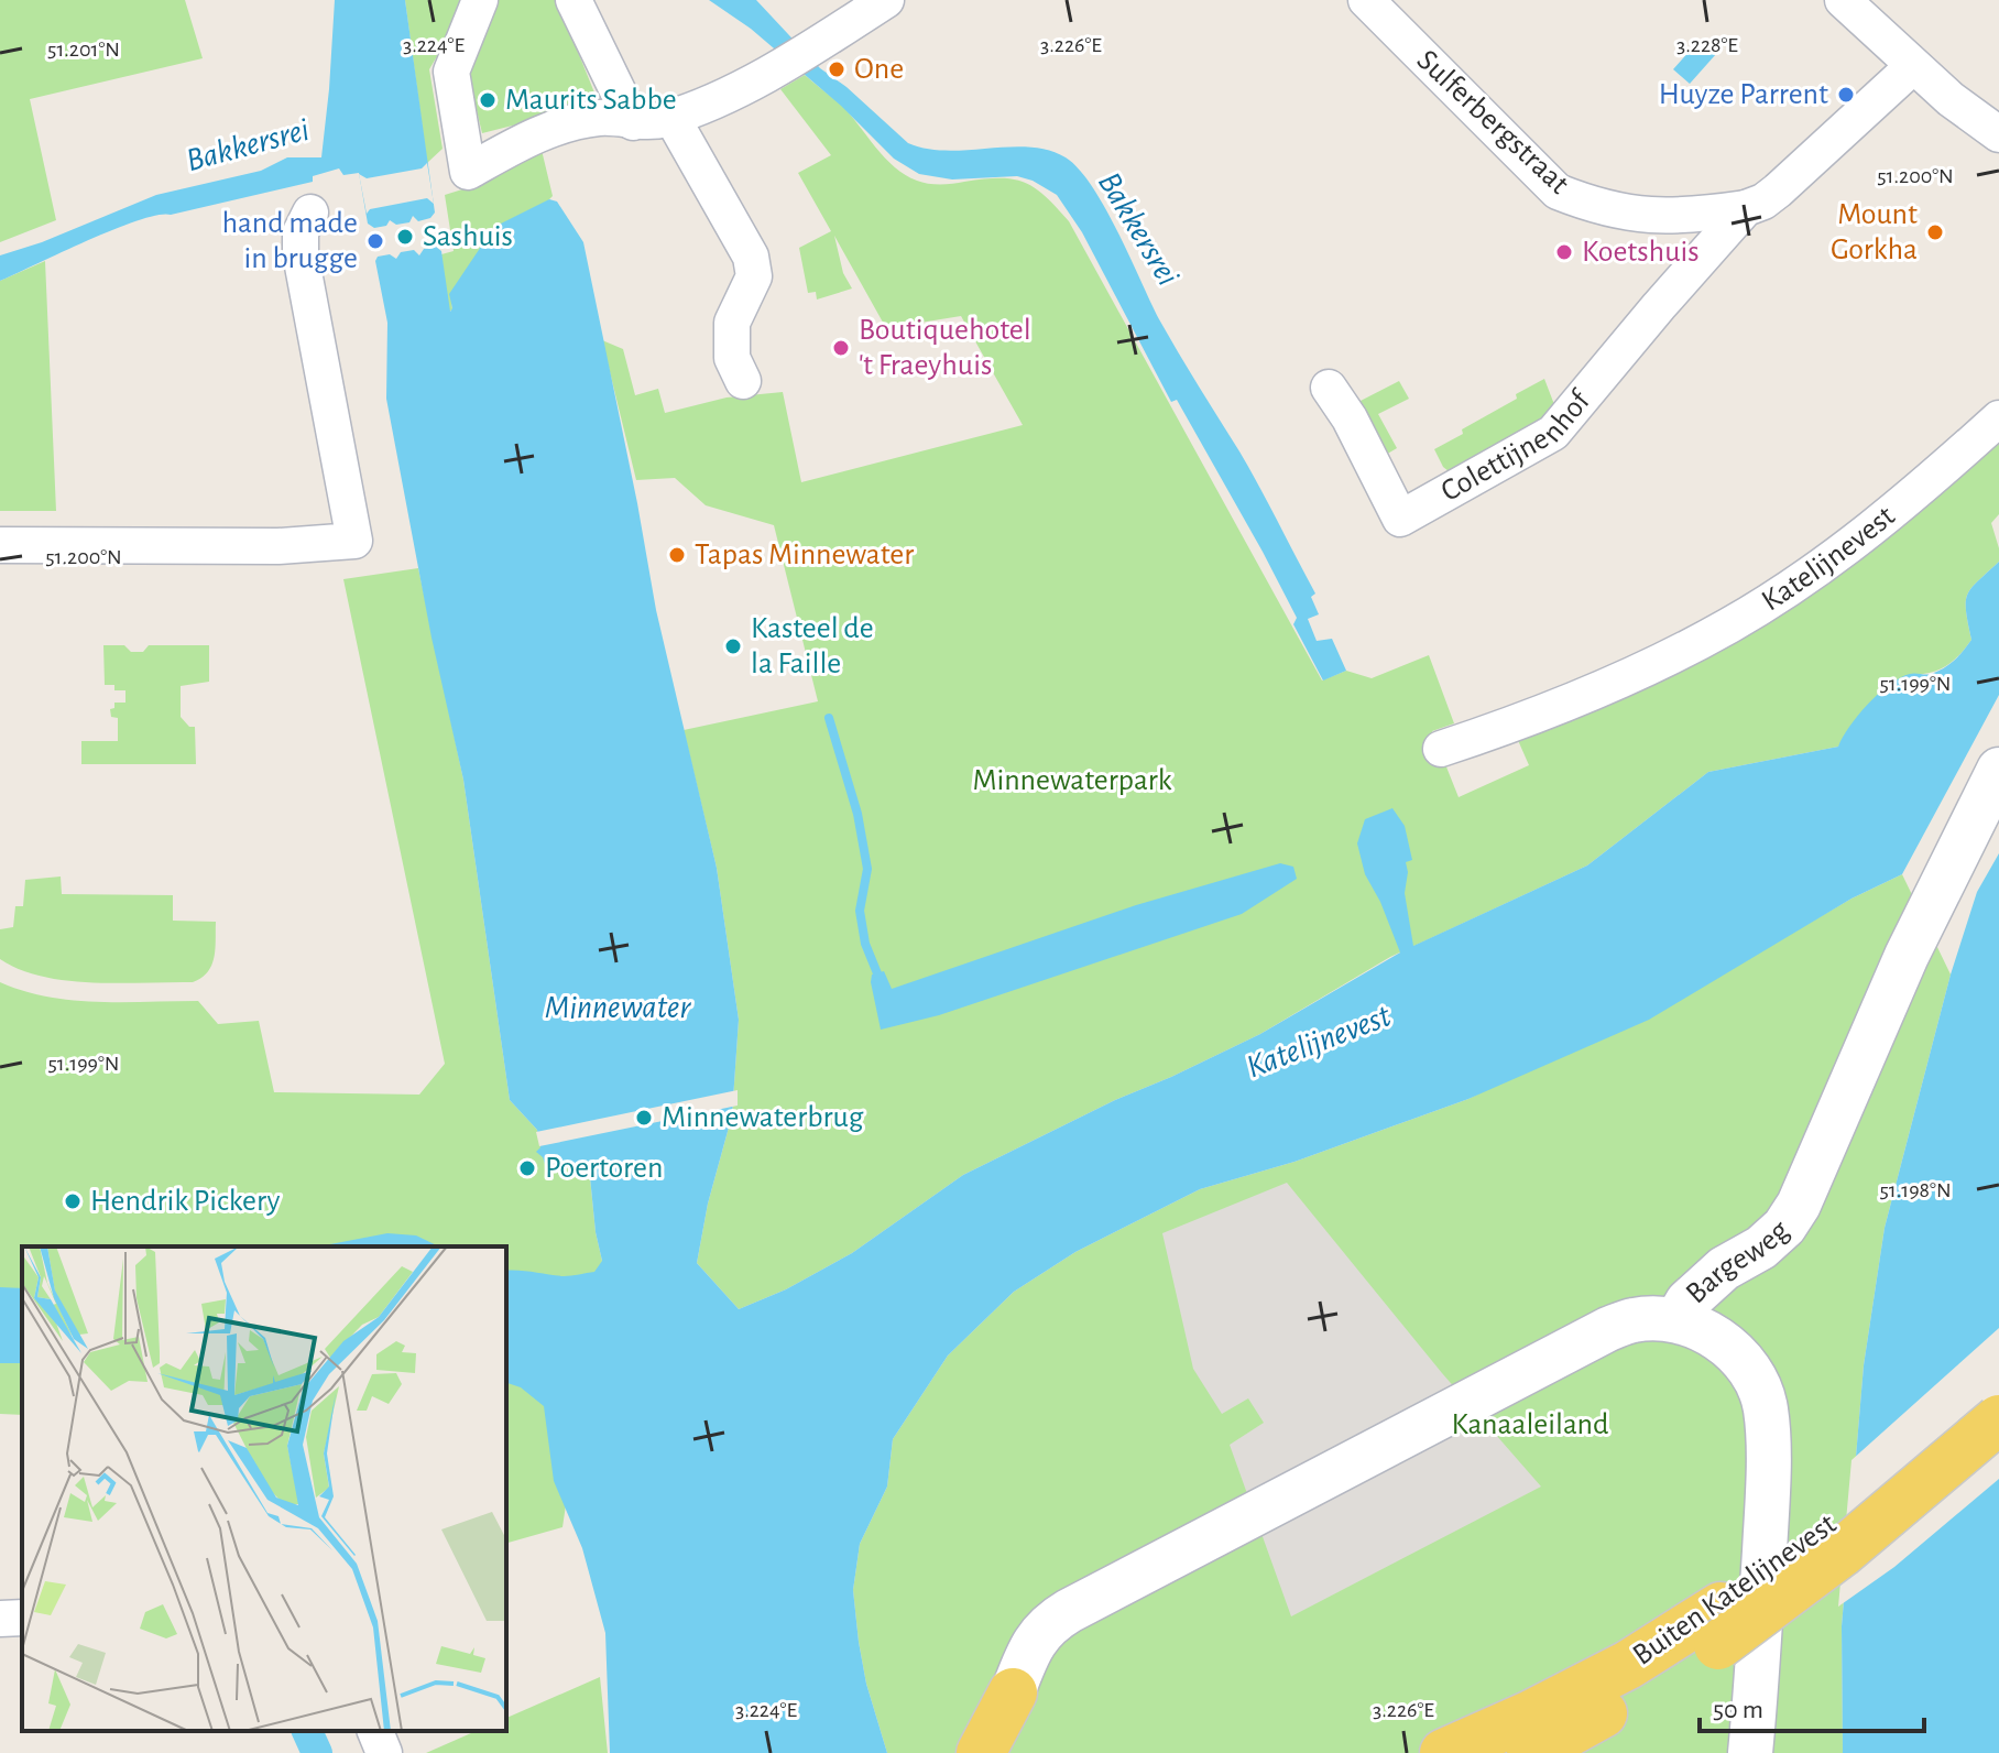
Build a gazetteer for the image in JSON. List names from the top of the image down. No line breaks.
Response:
{"streets":{"main road":["Buiten Katelijnevest"],"street":["Sulferbergstraat","Colettijnenhof","Katelijnevest","Bargeweg"]},"water":["Bakkersrei","Minnewater","Katelijnevest"],"parks":["Minnewaterpark","Kanaaleiland"],"places":["One","Huyze Parrent","Maurits Sabbe","Mount Gorkha","Sashuis","hand made in brugge","Koetshuis","Boutiquehotel 't Fraeyhuis","Tapas Minnewater","Kasteel de la Faille","Minnewaterbrug","Poertoren","Hendrik Pickery"],"scale_bar":"50 m","coordinates":["3.224°E","3.226°E","3.228°E","51.201°N","51.200°N","51.199°N","51.198°N"]}
